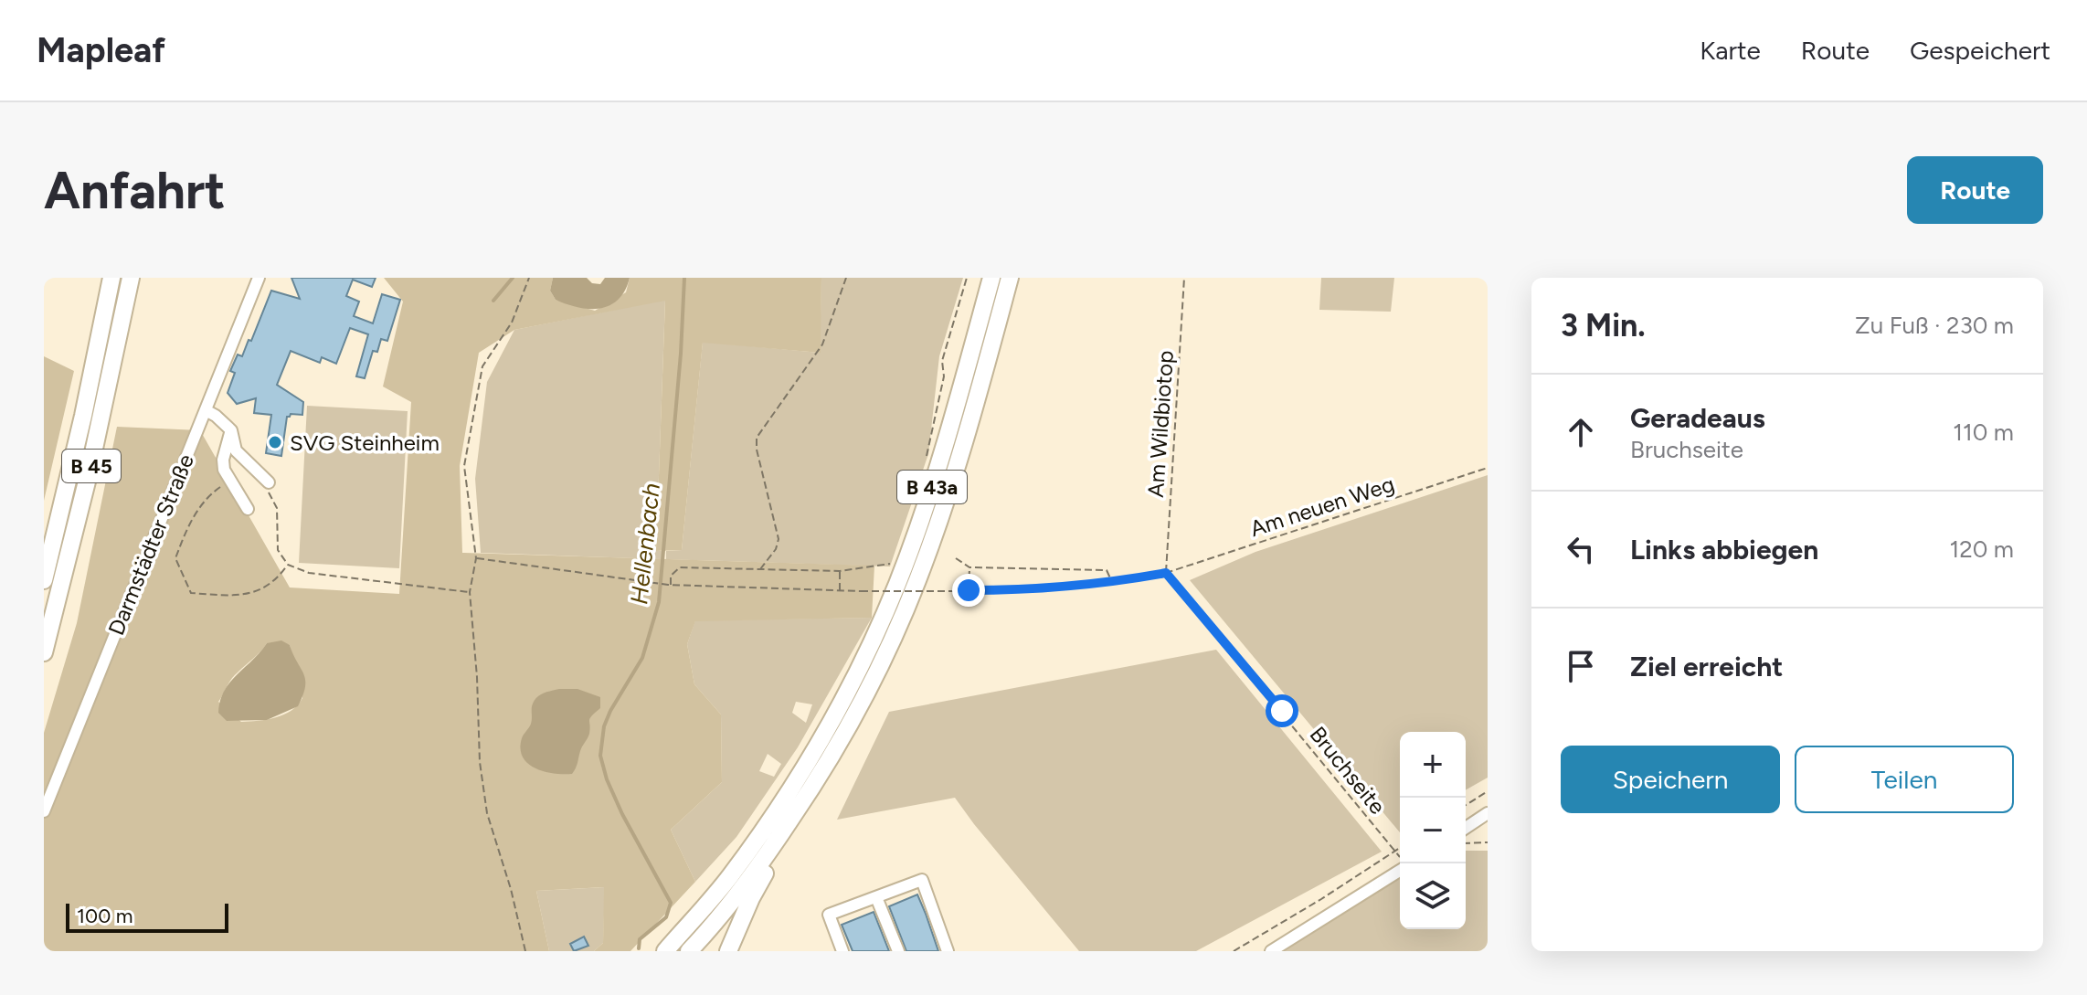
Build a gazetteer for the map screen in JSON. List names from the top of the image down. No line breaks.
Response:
{"streets":{"highway":["B 45","B 43a"],"street":["Darmstädter Straße"],"path":["Am Wildbiotop","Am neuen Weg","Bruchseite"]},"crossings":[["Am Wildbiotop","Am neuen Weg"],["Am Wildbiotop","Bruchseite"],["Am neuen Weg","Bruchseite"]],"water":["Hellenbach"],"places":["SVG Steinheim"],"scale_bar":"100 m","page":{"header":"Mapleaf","nav":["Karte","Route","Gespeichert"],"buttons":["Route",["Speichern","Teilen"]],"title":"Anfahrt","heading":["3 Min.","Zu Fuß · 230 m"],"list":[["Geradeaus","Bruchseite","110 m"],["Links abbiegen","120 m"],"Ziel erreicht"],"map_buttons":["+","−"],"scale":"100 m"}}
